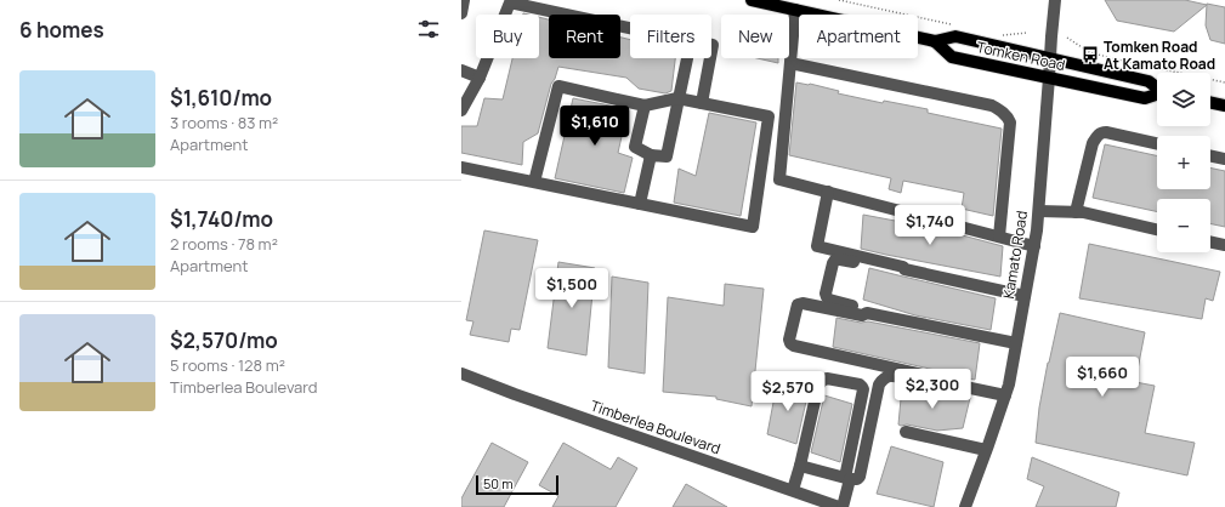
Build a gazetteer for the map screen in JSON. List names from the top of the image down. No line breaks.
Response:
{"streets":{"main road":["Tomken Road"],"street":["Kamato Road","Timberlea Boulevard"]},"crossings":[["Tomken Road","Kamato Road"]],"places":{"bus stop":["Tomken Road At Kamato Road"]},"scale_bar":"50 m","page":{"heading":"6 homes","chip":["Buy","Rent","Filters","New","Apartment"],"list":[{"name":"$1,610/mo","note":"3 rooms · 83 m² · Apartment"},{"name":"$1,740/mo","note":"2 rooms · 78 m² · Apartment"},{"name":"$2,570/mo","note":"5 rooms · 128 m² · Timberlea Boulevard"}],"map_buttons":["+","−"],"price":["$1,610","$1,740","$1,500","$1,660","$2,300","$2,570"],"scale":"50 m"}}
